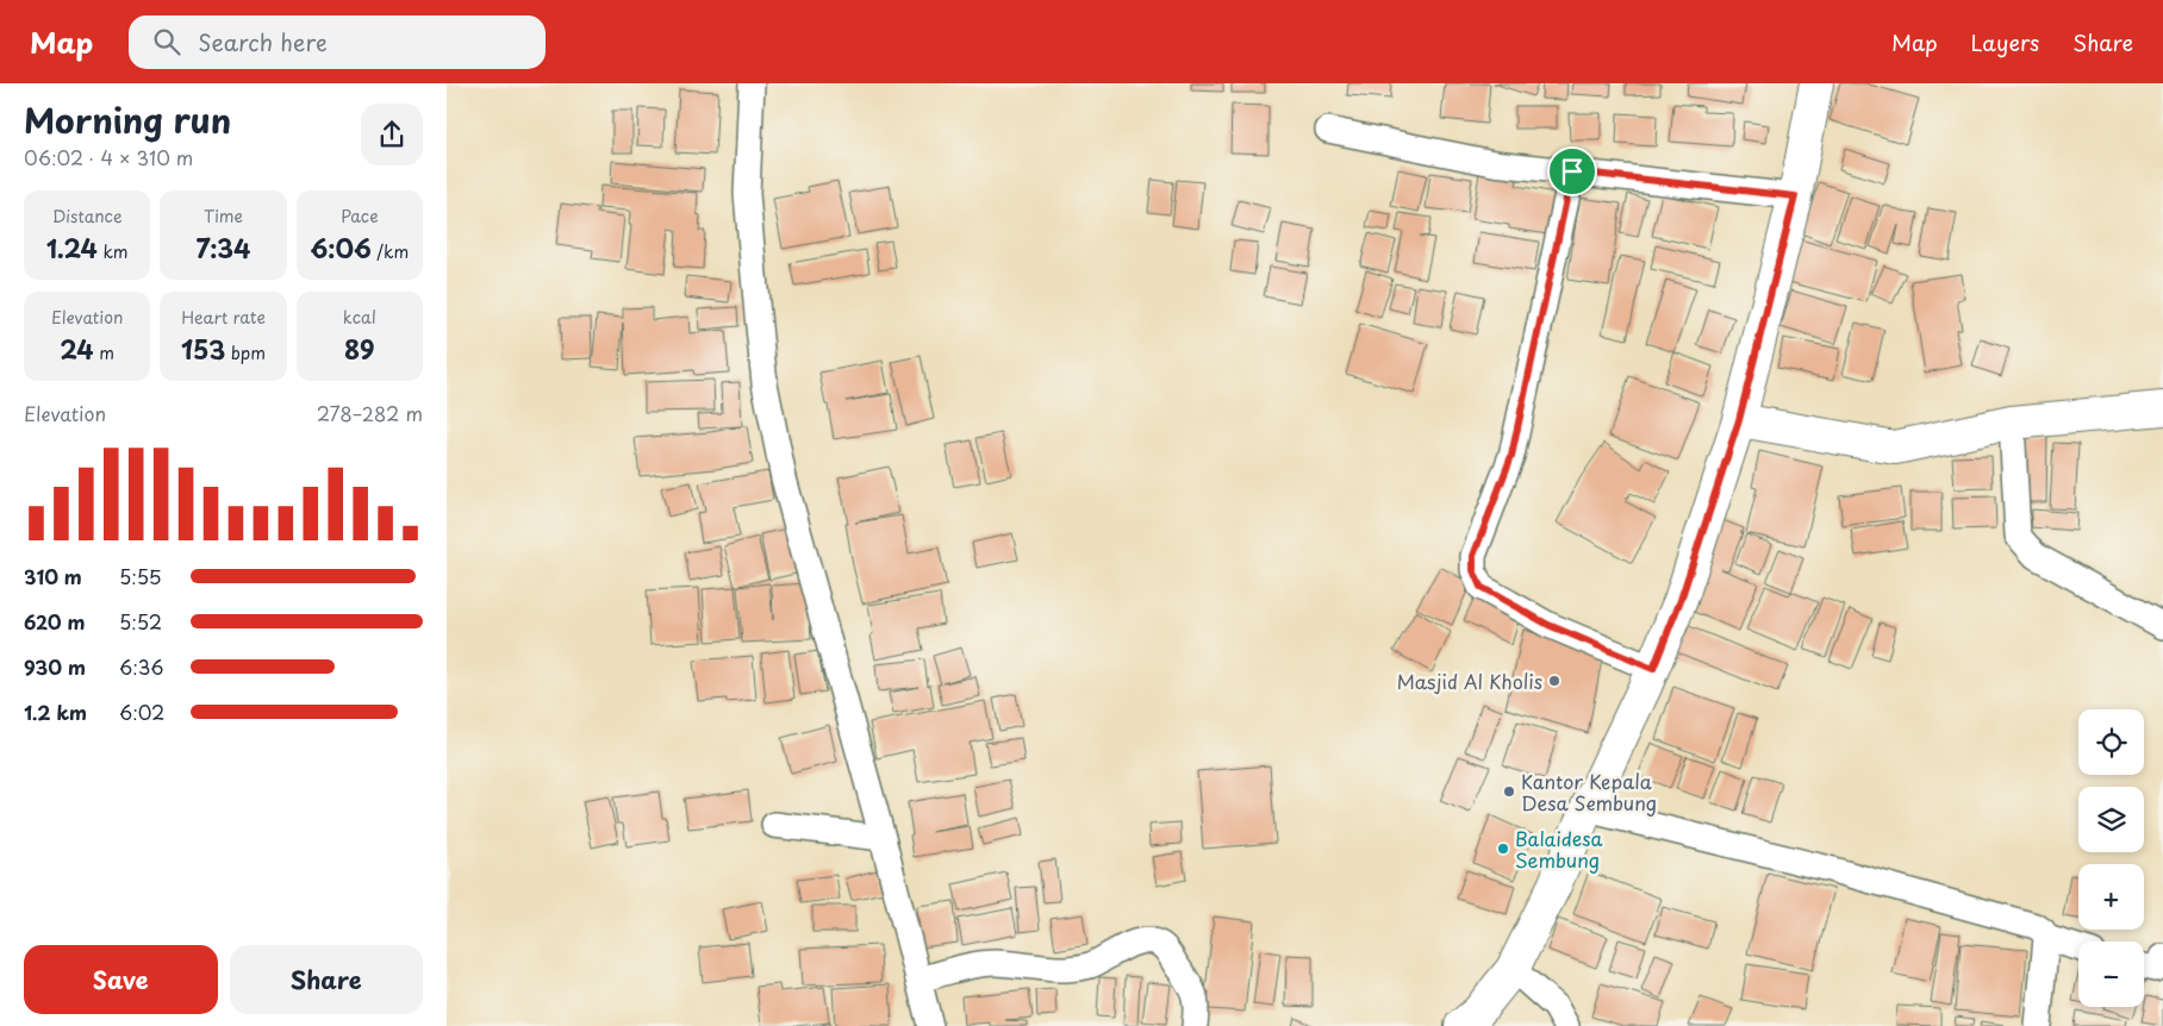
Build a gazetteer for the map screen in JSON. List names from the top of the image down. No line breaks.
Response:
{"places":["Masjid Al Kholis","Kantor Kepala Desa Sembung","Balaidesa Sembung"],"page":{"header":"Map","search":"Search here","nav":["Map","Layers","Share"],"heading":["Morning run","06:02 · 4 × 310 m"],"stats":[["Distance","1.24 km"],["Time","7:34"],["Pace","6:06 /km"],["Elevation","24 m"],["Heart rate","153 bpm"],["kcal","89"]],"chart":["Elevation","278–282 m"],"list":[{"name":"310 m","note":"5:55"},{"name":"620 m","note":"5:52"},{"name":"930 m","note":"6:36"},{"name":"1.2 km","note":"6:02"}],"map_buttons":["+","−"],"buttons":["Save","Share"]}}
